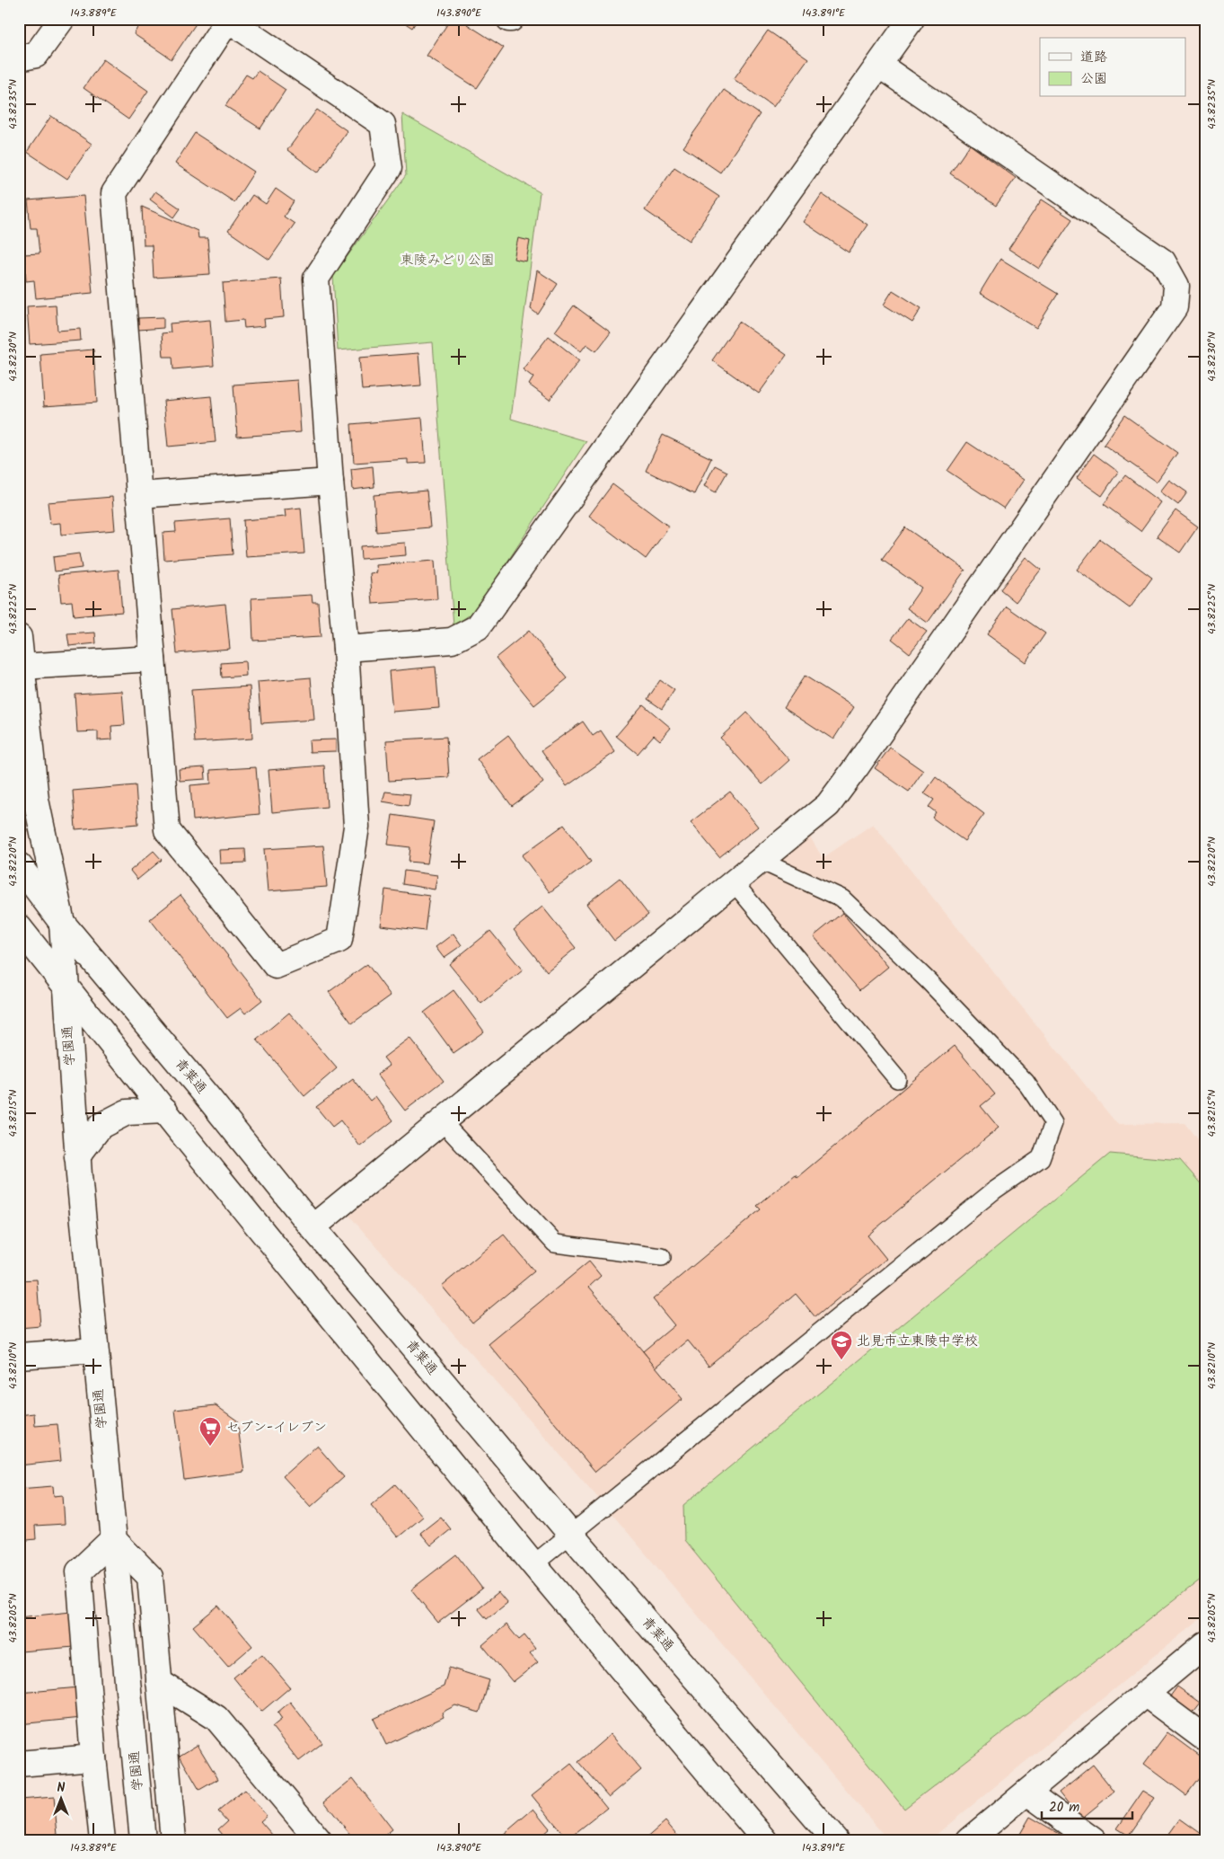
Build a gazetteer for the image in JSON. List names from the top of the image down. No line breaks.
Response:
{"streets":{"street":["学園通","青葉通"]},"crossings":[["学園通","青葉通"]],"parks":["東陵みどり公園"],"places":{"school or university":["北見市立東陵中学校"],"supermarket":["セブン-イレブン"]},"legend":["道路","公園"],"scale_bar":"20 m","north":"top","coordinates":["143.889°E","143.890°E","143.891°E","43.8235°N","43.8230°N","43.8225°N","43.8220°N","43.8215°N","43.8210°N","43.8205°N"]}
